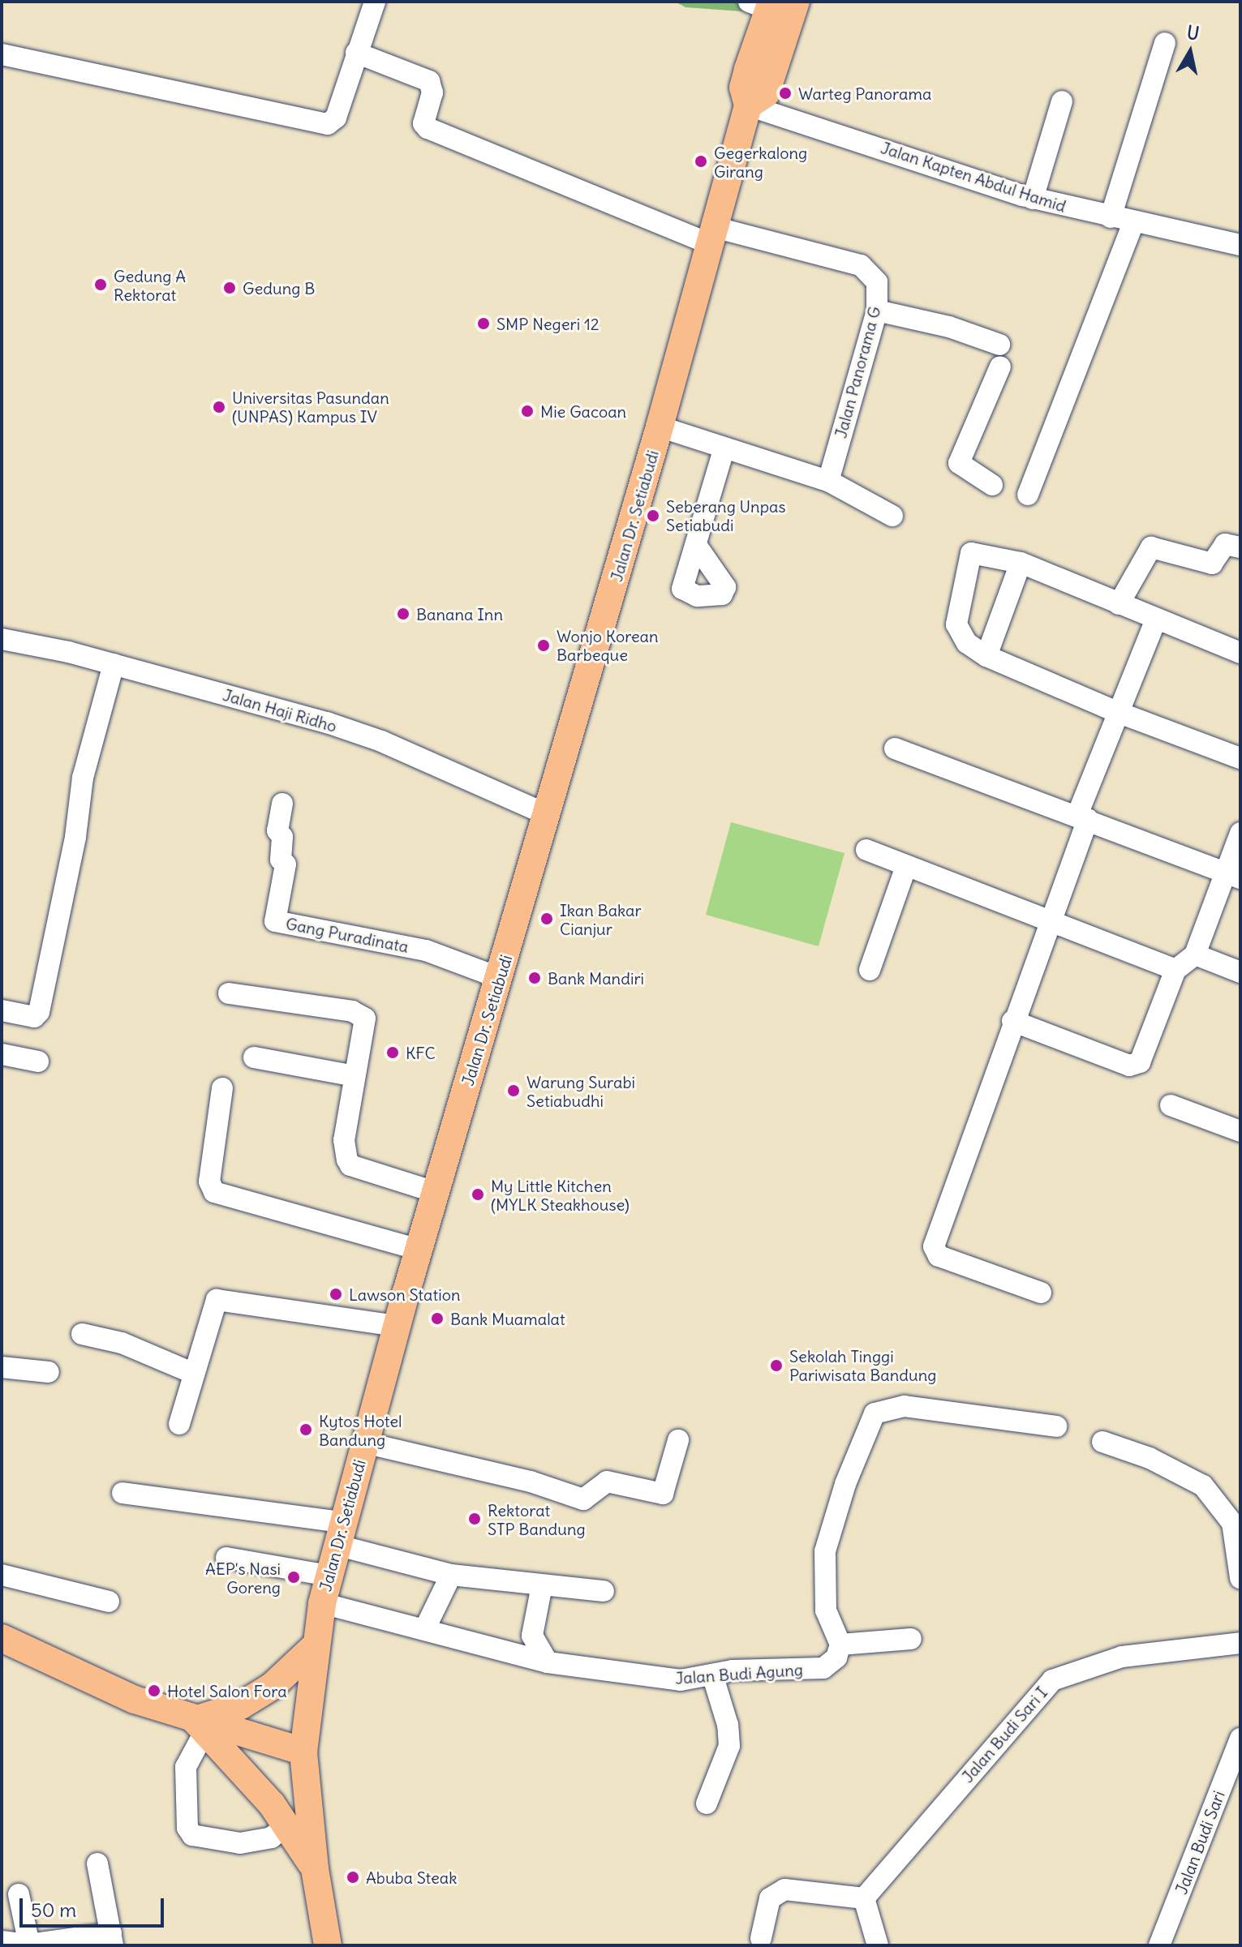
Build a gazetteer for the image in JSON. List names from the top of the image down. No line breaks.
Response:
{"streets":{"main road":["Jalan Dr. Setiabudi"],"street":["Jalan Kapten Abdul Hamid","Jalan Panorama G","Jalan Haji Ridho","Gang Puradinata","Jalan Budi Agung","Jalan Budi Sari I","Jalan Budi Sari"]},"crossings":[["Jalan Kapten Abdul Hamid","Jalan Dr. Setiabudi"],["Jalan Panorama G","Jalan Dr. Setiabudi"],["Jalan Dr. Setiabudi","Jalan Haji Ridho"],["Jalan Dr. Setiabudi","Gang Puradinata"],["Jalan Dr. Setiabudi","Jalan Budi Agung"]],"places":["Warteg Panorama","Gegerkalong Girang","Gedung A Rektorat","Gedung B","SMP Negeri 12","Universitas Pasundan (UNPAS) Kampus IV","Mie Gacoan","Seberang Unpas Setiabudi","Banana Inn","Wonjo Korean Barbeque","Ikan Bakar Cianjur","Bank Mandiri","KFC","Warung Surabi Setiabudhi","My Little Kitchen (MYLK Steakhouse)","Lawson Station","Bank Muamalat","Sekolah Tinggi Pariwisata Bandung","Kytos Hotel Bandung","Rektorat STP Bandung","AEP's Nasi Goreng","Hotel Salon Fora","Abuba Steak"],"scale_bar":"50 m","north":"top"}
